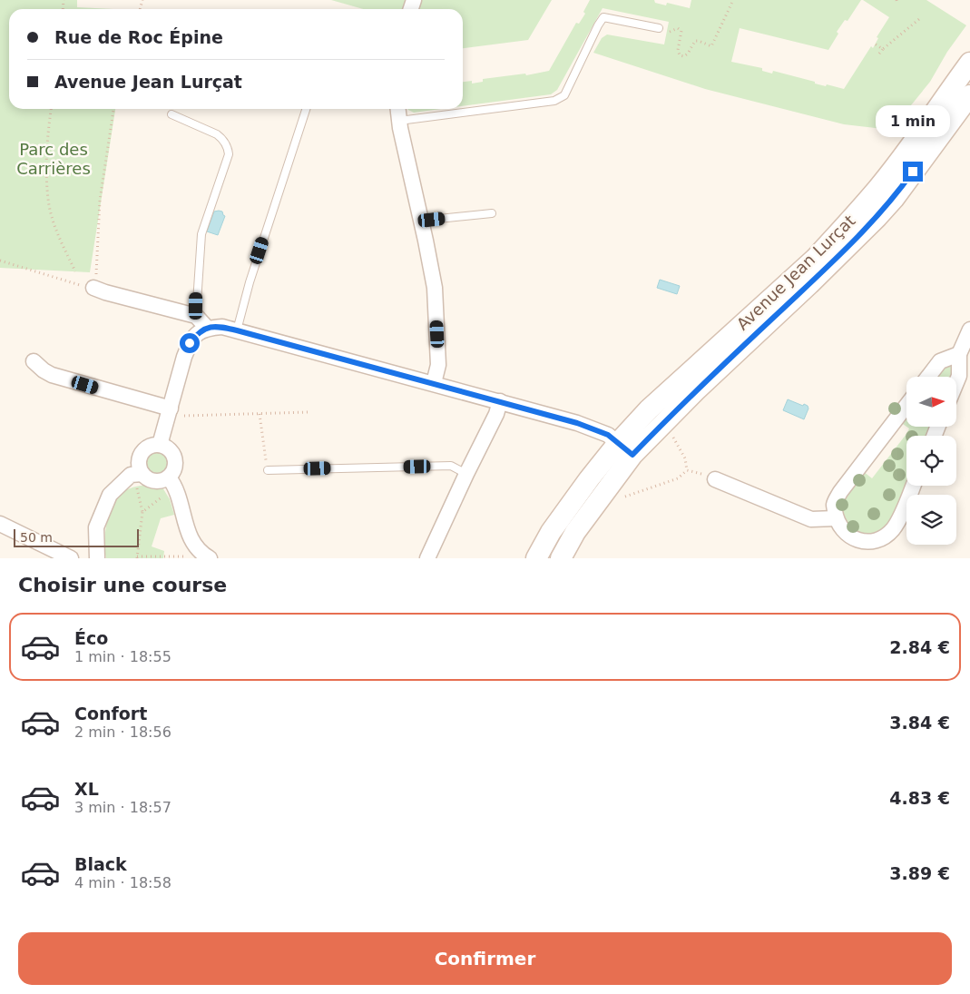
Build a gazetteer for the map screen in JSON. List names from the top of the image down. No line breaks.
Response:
{"streets":{"street":["Avenue Jean Lurçat"]},"parks":["Parc des Carrières"],"scale_bar":"50 m","north":"right","page":{"banner":["Rue de Roc Épine","Avenue Jean Lurçat"],"bubble":"1 min","scale":"50 m","heading":"Choisir une course","list":[{"name":"Éco","note":"1 min · 18:55","value":"2.84 €"},{"name":"Confort","note":"2 min · 18:56","value":"3.84 €"},{"name":"XL","note":"3 min · 18:57","value":"4.83 €"},{"name":"Black","note":"4 min · 18:58","value":"3.89 €"}],"buttons":"Confirmer"}}
